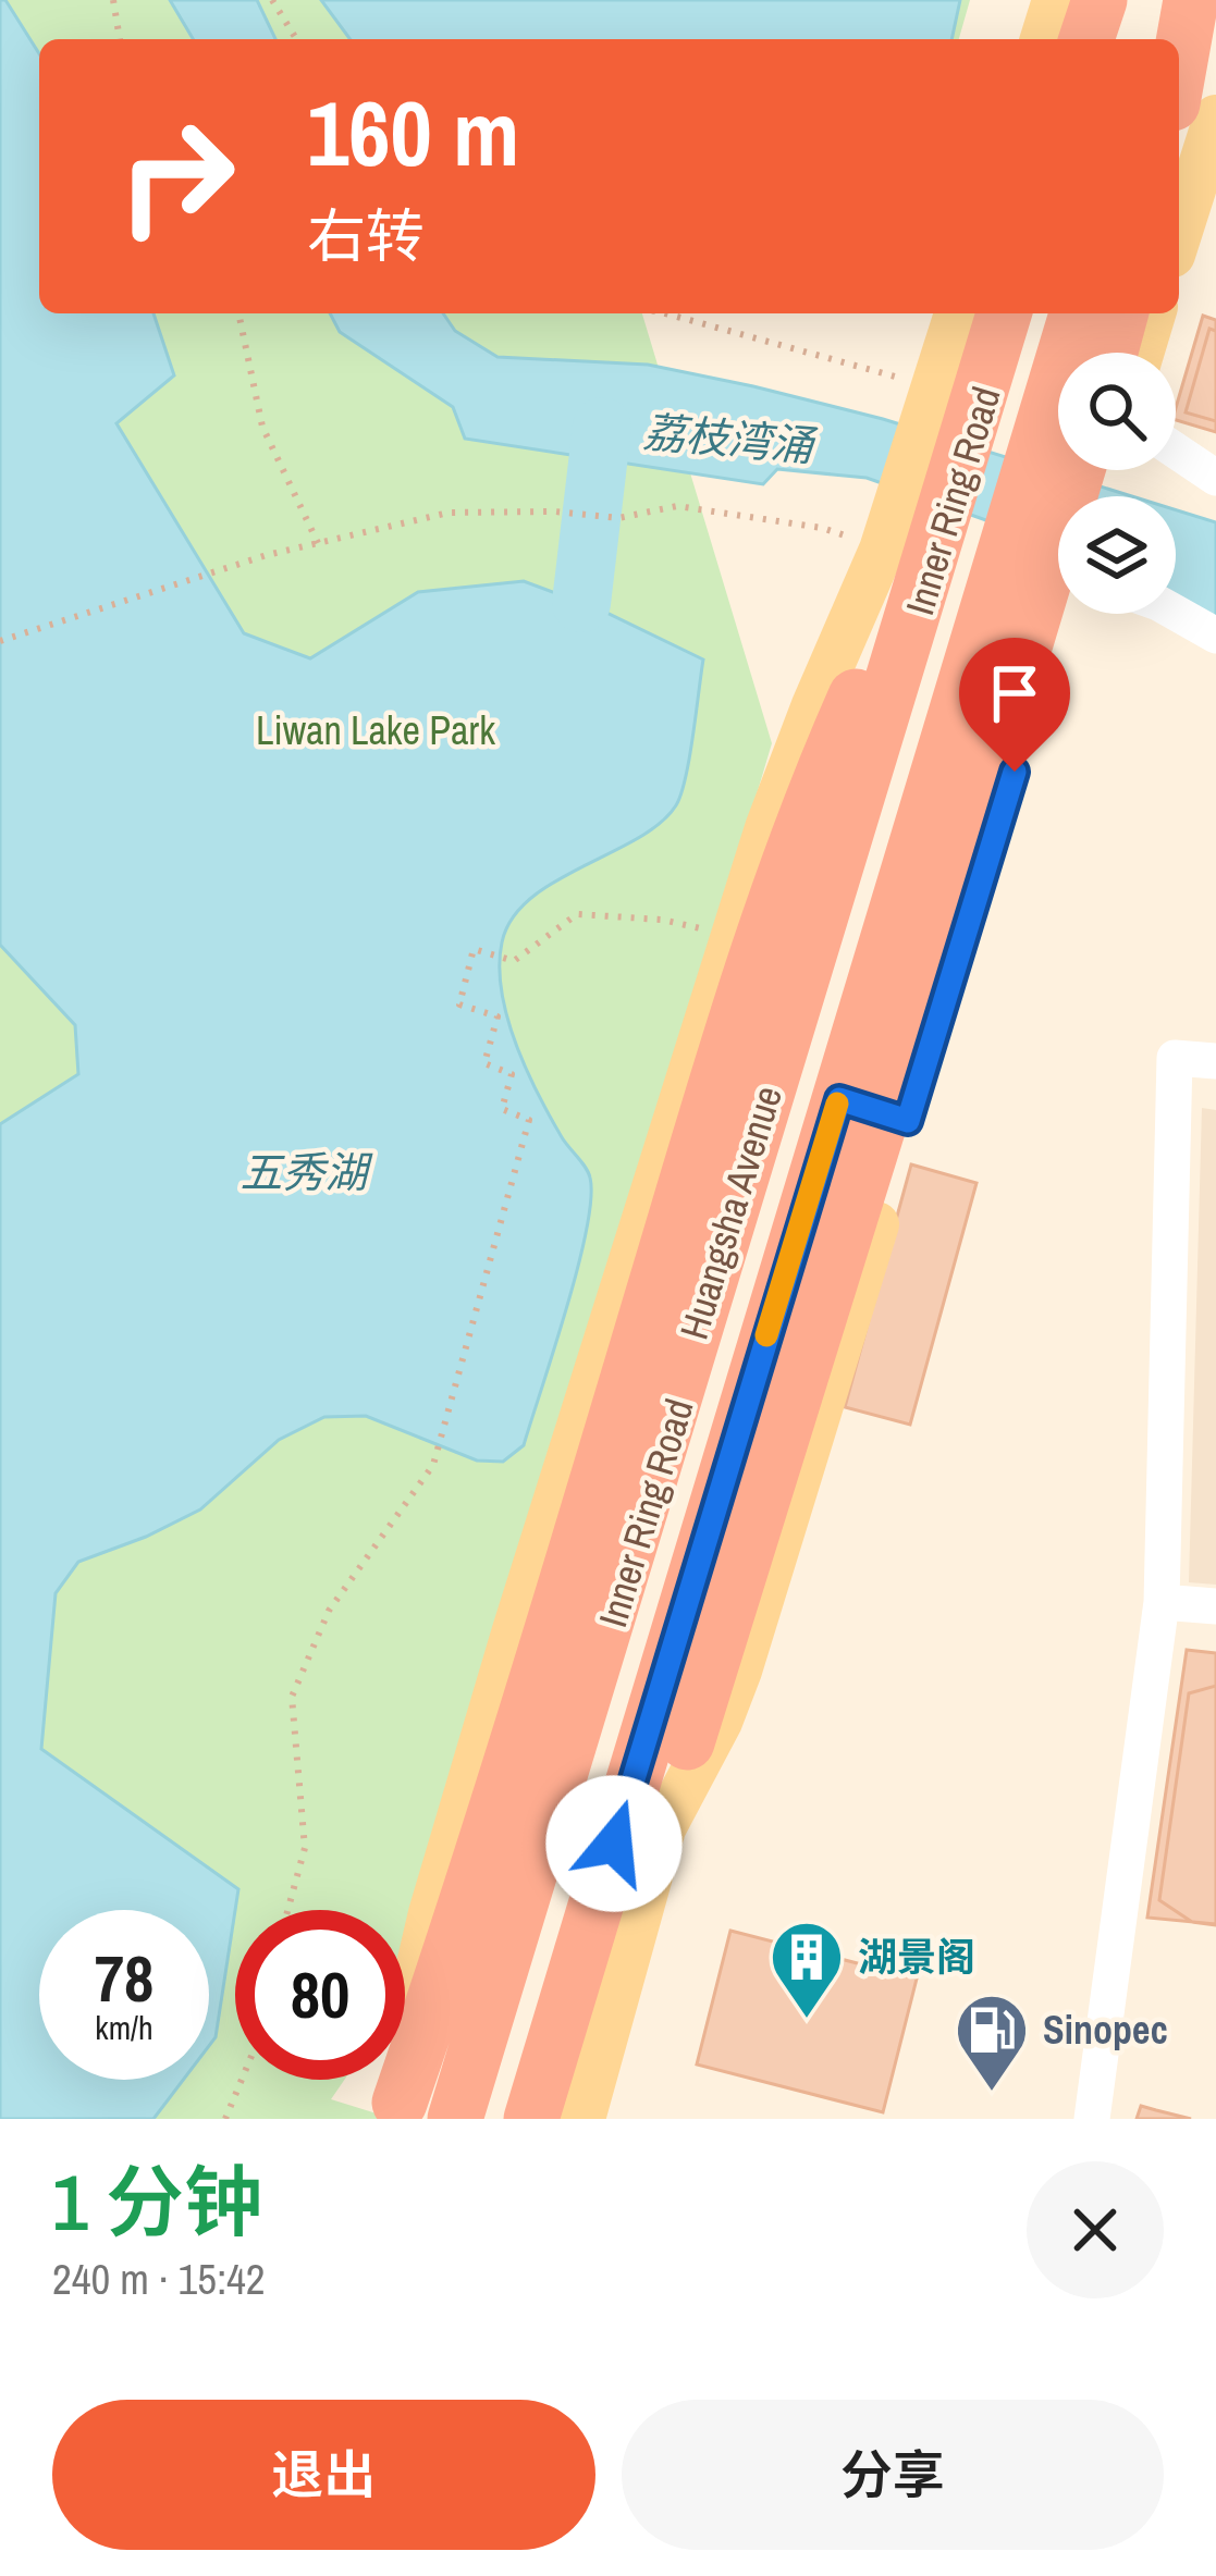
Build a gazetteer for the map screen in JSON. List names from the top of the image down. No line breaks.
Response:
{"streets":{"highway":["Inner Ring Road","Huangsha Avenue"]},"crossings":[["Inner Ring Road","Huangsha Avenue"]],"water":["荔枝湾涌","五秀湖"],"parks":["Liwan Lake Park"],"places":{"building":["湖景阁"],"fuel station":["Sinopec"]},"page":{"turn":["160 m","右转"],"speed":"78 km/h","limit":"80","heading":["1 分钟","240 m · 15:42"],"buttons":["退出","分享"]}}
